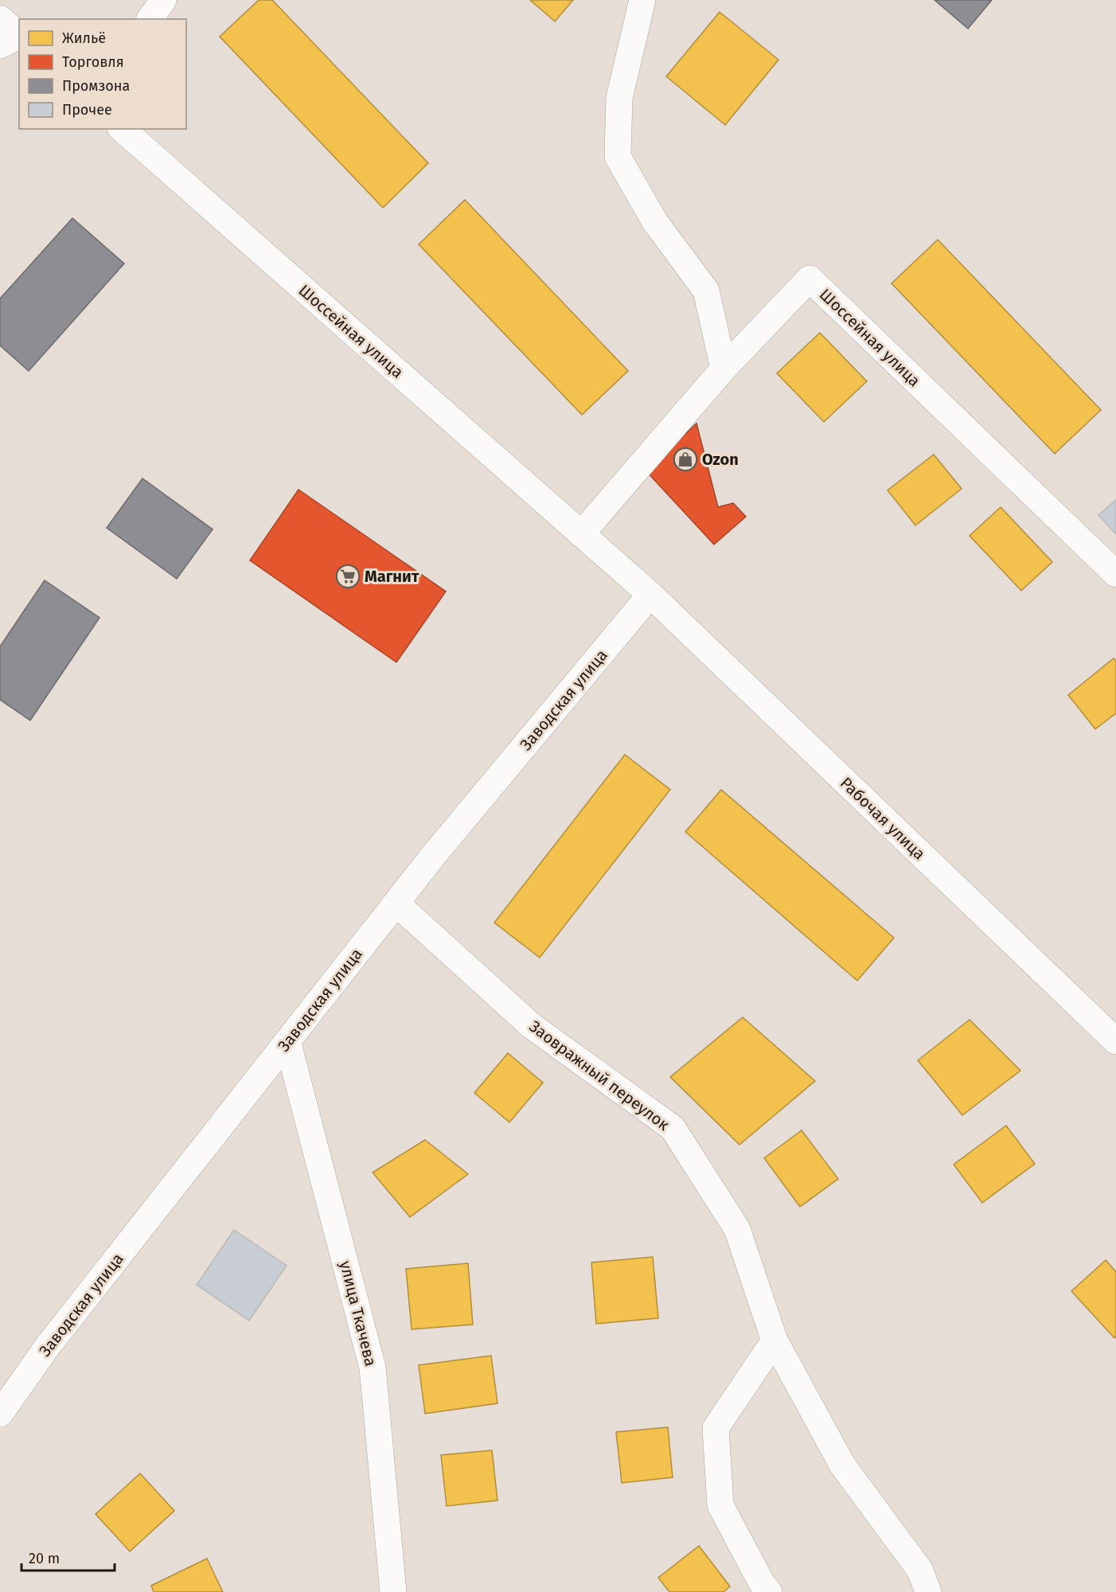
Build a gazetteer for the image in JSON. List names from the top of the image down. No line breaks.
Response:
{"streets":{"street":["Шоссейная улица","Заводская улица","Рабочая улица","Заовражный переулок","улица Ткачева"]},"crossings":[["Шоссейная улица","Заводская улица"],["Шоссейная улица","Рабочая улица"],["Заводская улица","Рабочая улица"],["Заводская улица","Заовражный переулок"],["Заводская улица","улица Ткачева"]],"places":{"shop":["Ozon"],"supermarket":["Магнит"]},"legend":["Жильё","Торговля","Промзона","Прочее"],"scale_bar":"20 m"}
